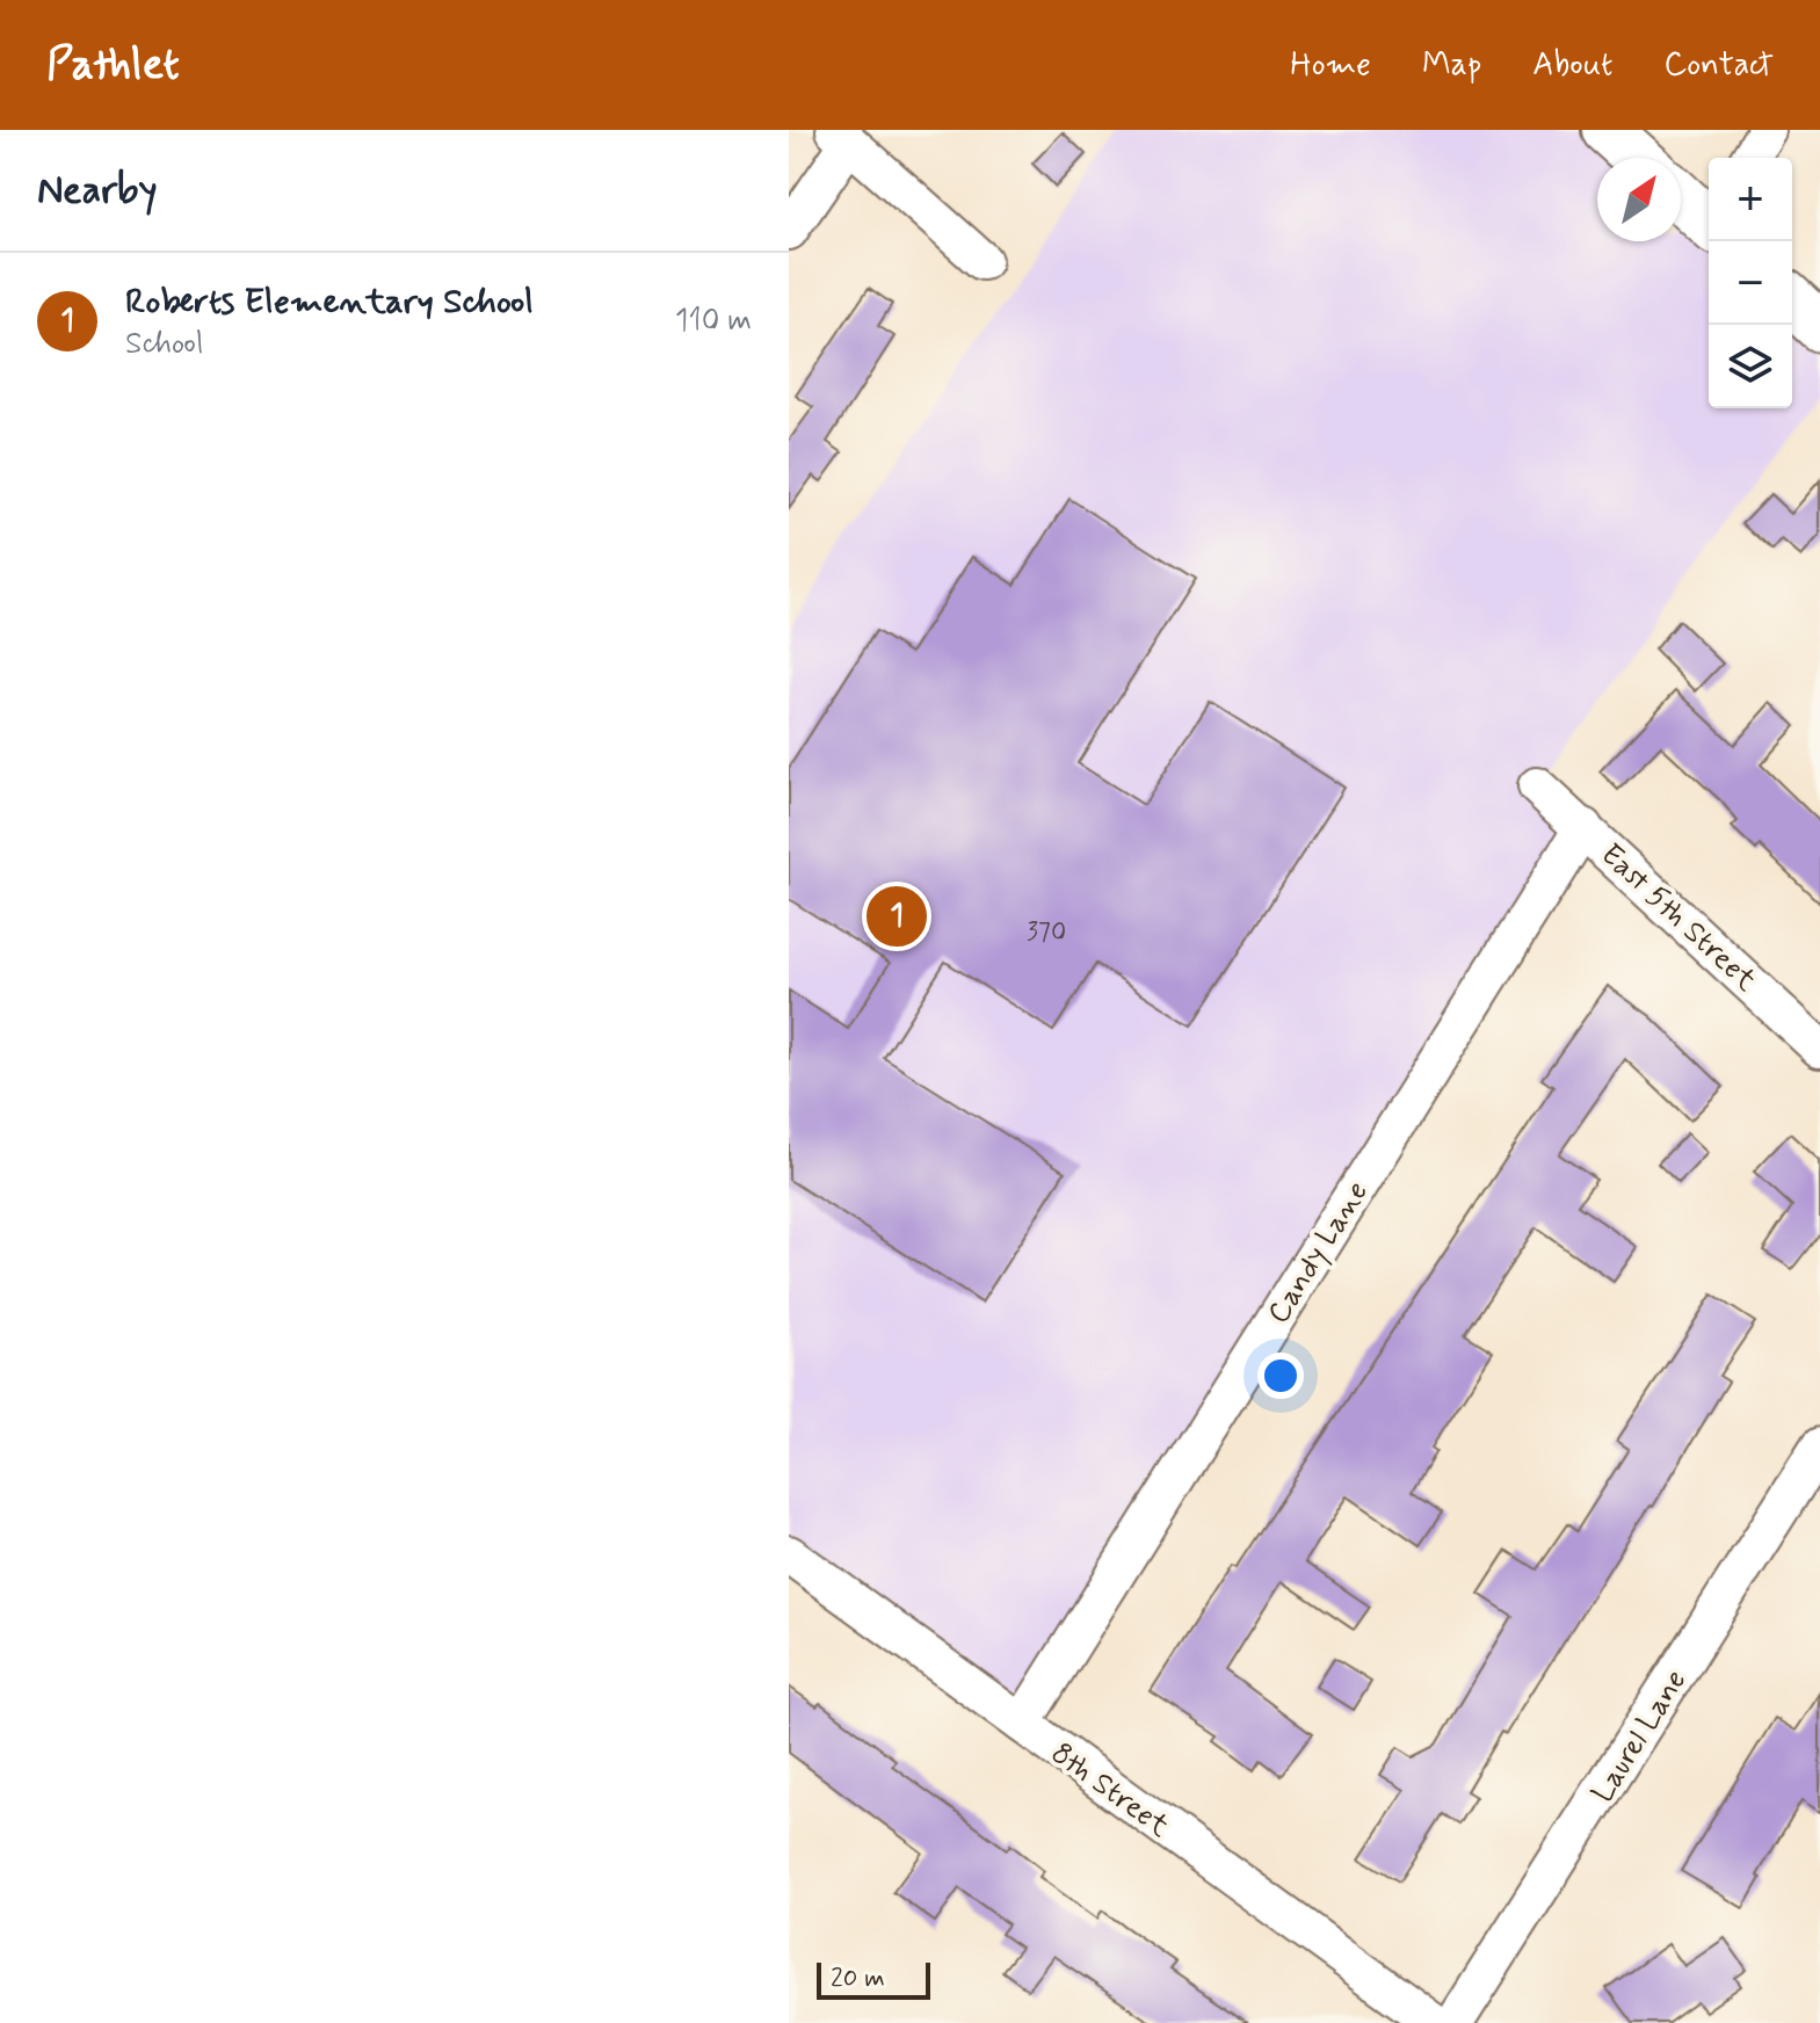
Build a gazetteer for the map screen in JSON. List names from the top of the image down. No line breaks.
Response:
{"streets":{"street":["East 5th Street","Candy Lane","Laurel Lane","8th Street"]},"crossings":[["East 5th Street","Candy Lane"],["Candy Lane","8th Street"]],"house_numbers":["370"],"scale_bar":"20 m","north":"top right","page":{"header":"Pathlet","nav":["Home","Map","About","Contact"],"heading":"Nearby","map_buttons":["+","−"],"list":[{"mark":"1","name":"Roberts Elementary School","note":"School","value":"110 m"}],"pins":"1","scale":"20 m"}}
